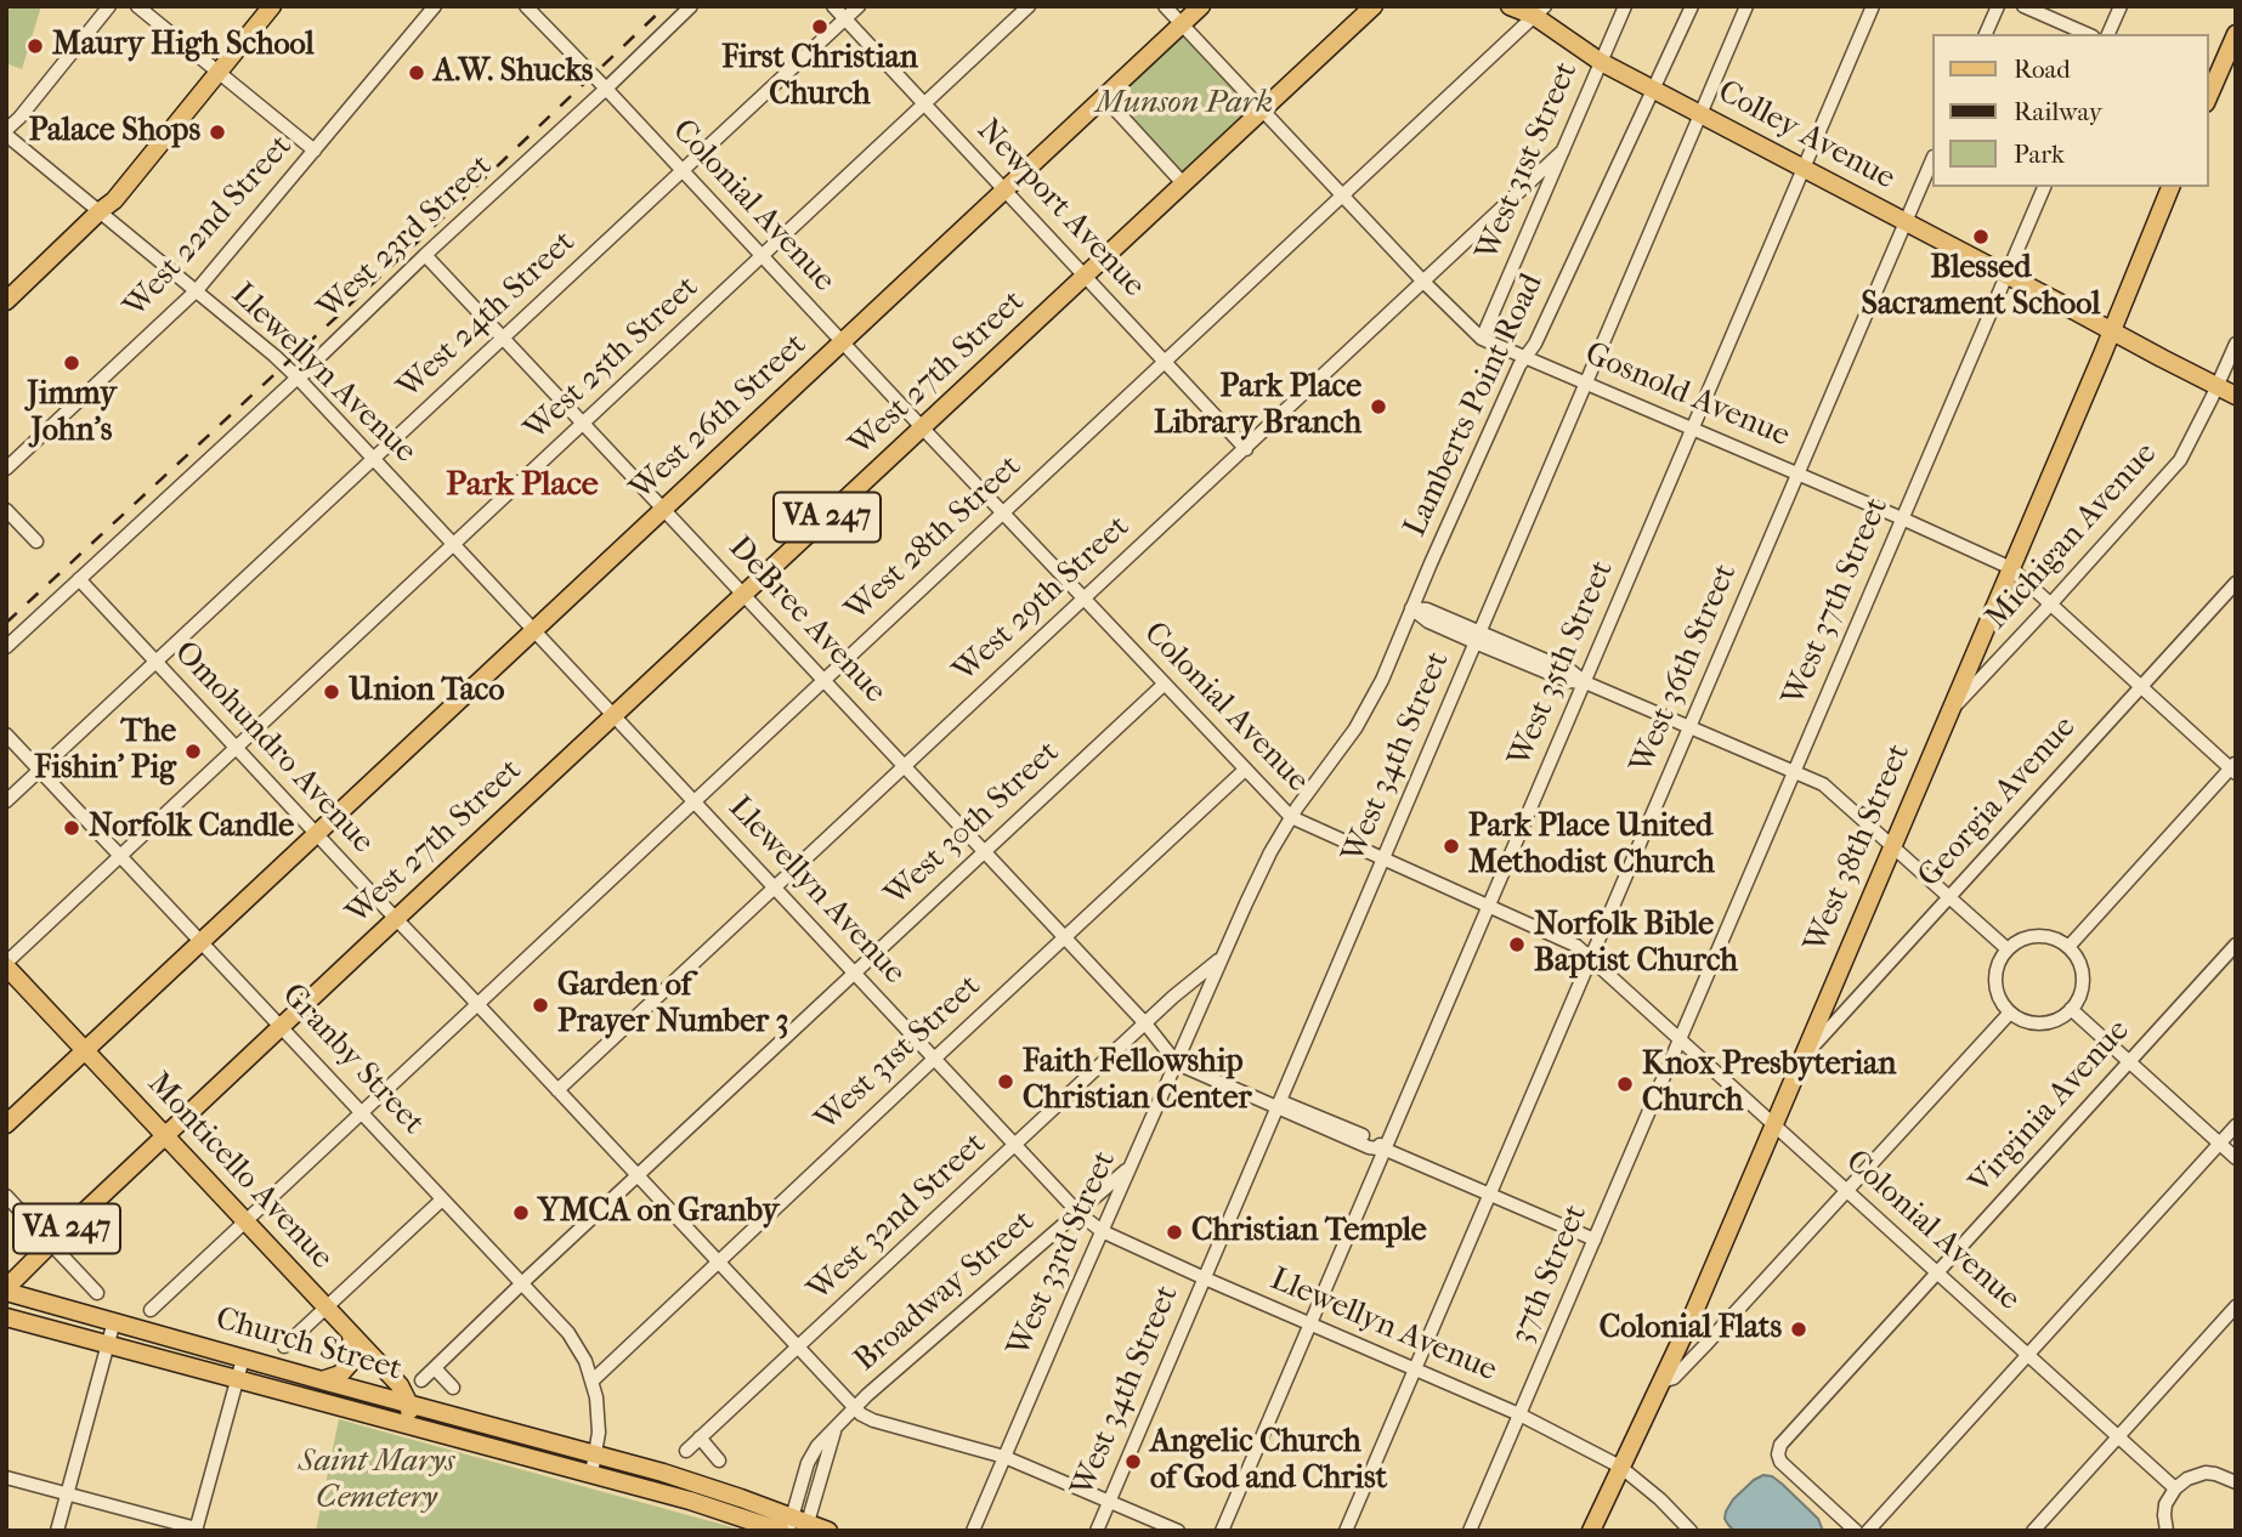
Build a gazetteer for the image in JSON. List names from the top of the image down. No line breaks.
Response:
{"streets":{"main road":["Colley Avenue","West 27th Street","West 26th Street","VA 247","West 38th Street","Monticello Avenue","Church Street"],"street":["West 31st Street","Colonial Avenue","Newport Avenue","West 22nd Street","West 23rd Street","West 24th Street","West 25th Street","Llewellyn Avenue","Gosnold Avenue","Lamberts Point Road","Michigan Avenue","West 28th Street","West 29th Street","West 37th Street","DeBree Avenue","West 35th Street","West 36th Street","Omohundro Avenue","West 34th Street","Georgia Avenue","West 30th Street","Granby Street","Virginia Avenue","West 32nd Street","West 33rd Street","37th Street","Broadway Street"]},"crossings":[["Colley Avenue","West 31st Street"],["Colley Avenue","Lamberts Point Road"],["Colley Avenue","Michigan Avenue"],["Colley Avenue","West 28th Street"],["Colley Avenue","West 37th Street"],["Colley Avenue","West 35th Street"],["Colley Avenue","West 36th Street"],["Colley Avenue","West 34th Street"],["Colley Avenue","West 38th Street"],["West 31st Street","Colonial Avenue"],["West 31st Street","Llewellyn Avenue"],["West 31st Street","Gosnold Avenue"],["West 31st Street","West 29th Street"],["West 31st Street","DeBree Avenue"],["West 31st Street","Omohundro Avenue"],["West 31st Street","Granby Street"],["Colonial Avenue","West 23rd Street"],["Colonial Avenue","West 24th Street"],["Colonial Avenue","West 25th Street"],["Colonial Avenue","West 27th Street"],["Colonial Avenue","Lamberts Point Road"],["Colonial Avenue","West 26th Street"],["Colonial Avenue","West 28th Street"],["Colonial Avenue","West 29th Street"],["Colonial Avenue","West 37th Street"],["Colonial Avenue","West 35th Street"],["Colonial Avenue","West 36th Street"],["Colonial Avenue","West 34th Street"],["Colonial Avenue","West 30th Street"],["Colonial Avenue","West 38th Street"],["Colonial Avenue","Virginia Avenue"],["Colonial Avenue","West 33rd Street"],["Colonial Avenue","37th Street"],["Newport Avenue","West 24th Street"],["Newport Avenue","West 25th Street"],["Newport Avenue","West 27th Street"],["Newport Avenue","West 26th Street"],["Newport Avenue","West 28th Street"],["Newport Avenue","West 29th Street"],["West 22nd Street","Llewellyn Avenue"],["West 23rd Street","Llewellyn Avenue"],["West 23rd Street","DeBree Avenue"],["West 23rd Street","Omohundro Avenue"],["West 24th Street","Llewellyn Avenue"],["West 24th Street","DeBree Avenue"],["West 24th Street","Omohundro Avenue"],["West 24th Street","Granby Street"],["West 25th Street","Llewellyn Avenue"],["West 25th Street","DeBree Avenue"],["West 25th Street","Omohundro Avenue"],["West 25th Street","Granby Street"],["West 25th Street","Monticello Avenue"],["Llewellyn Avenue","West 27th Street"],["Llewellyn Avenue","West 26th Street"],["Llewellyn Avenue","West 28th Street"],["Llewellyn Avenue","West 29th Street"],["Llewellyn Avenue","West 35th Street"],["Llewellyn Avenue","West 36th Street"],["Llewellyn Avenue","West 34th Street"],["Llewellyn Avenue","West 30th Street"],["Llewellyn Avenue","West 38th Street"],["Llewellyn Avenue","West 32nd Street"],["Llewellyn Avenue","West 33rd Street"],["Llewellyn Avenue","37th Street"],["Llewellyn Avenue","Broadway Street"],["West 27th Street","Gosnold Avenue"],["West 27th Street","VA 247"],["West 27th Street","DeBree Avenue"],["West 27th Street","Omohundro Avenue"],["West 27th Street","Granby Street"],["Gosnold Avenue","Lamberts Point Road"],["Gosnold Avenue","West 26th Street"],["Gosnold Avenue","Michigan Avenue"],["Gosnold Avenue","West 28th Street"],["Gosnold Avenue","West 29th Street"],["Gosnold Avenue","West 37th Street"],["Gosnold Avenue","West 35th Street"],["Gosnold Avenue","West 36th Street"],["Gosnold Avenue","West 34th Street"],["Gosnold Avenue","Georgia Avenue"],["Gosnold Avenue","West 38th Street"],["Lamberts Point Road","West 33rd Street"],["West 26th Street","DeBree Avenue"],["West 26th Street","Omohundro Avenue"],["West 26th Street","Granby Street"],["West 26th Street","Monticello Avenue"],["VA 247","Granby Street"],["VA 247","Monticello Avenue"],["VA 247","Church Street"],["Michigan Avenue","West 38th Street"],["West 28th Street","DeBree Avenue"],["West 28th Street","Omohundro Avenue"],["West 28th Street","Granby Street"],["West 28th Street","Monticello Avenue"],["West 29th Street","DeBree Avenue"],["West 29th Street","Omohundro Avenue"],["West 37th Street","37th Street"],["DeBree Avenue","West 35th Street"],["DeBree Avenue","West 36th Street"],["DeBree Avenue","West 34th Street"],["DeBree Avenue","West 30th Street"],["DeBree Avenue","West 32nd Street"],["DeBree Avenue","West 33rd Street"],["DeBree Avenue","37th Street"],["Omohundro Avenue","West 34th Street"],["Omohundro Avenue","West 30th Street"],["Omohundro Avenue","West 32nd Street"],["Omohundro Avenue","West 33rd Street"],["Omohundro Avenue","Broadway Street"],["Georgia Avenue","West 38th Street"],["West 30th Street","Granby Street"],["Granby Street","Church Street"],["Monticello Avenue","Church Street"],["West 32nd Street","West 33rd Street"],["West 33rd Street","Broadway Street"]],"districts":["Park Place"],"parks":["Munson Park","Saint Marys Cemetery"],"places":["First Christian Church","Maury High School","A.W. Shucks","Palace Shops","Blessed Sacrament School","Jimmy John's","Park Place Library Branch","Union Taco","The Fishin' Pig","Norfolk Candle","Park Place United Methodist Church","Norfolk Bible Baptist Church","Garden of Prayer Number 3","Faith Fellowship Christian Center","Knox Presbyterian Church","YMCA on Granby","Christian Temple","Colonial Flats","Angelic Church of God and Christ"],"legend":["Road","Railway","Park"]}
